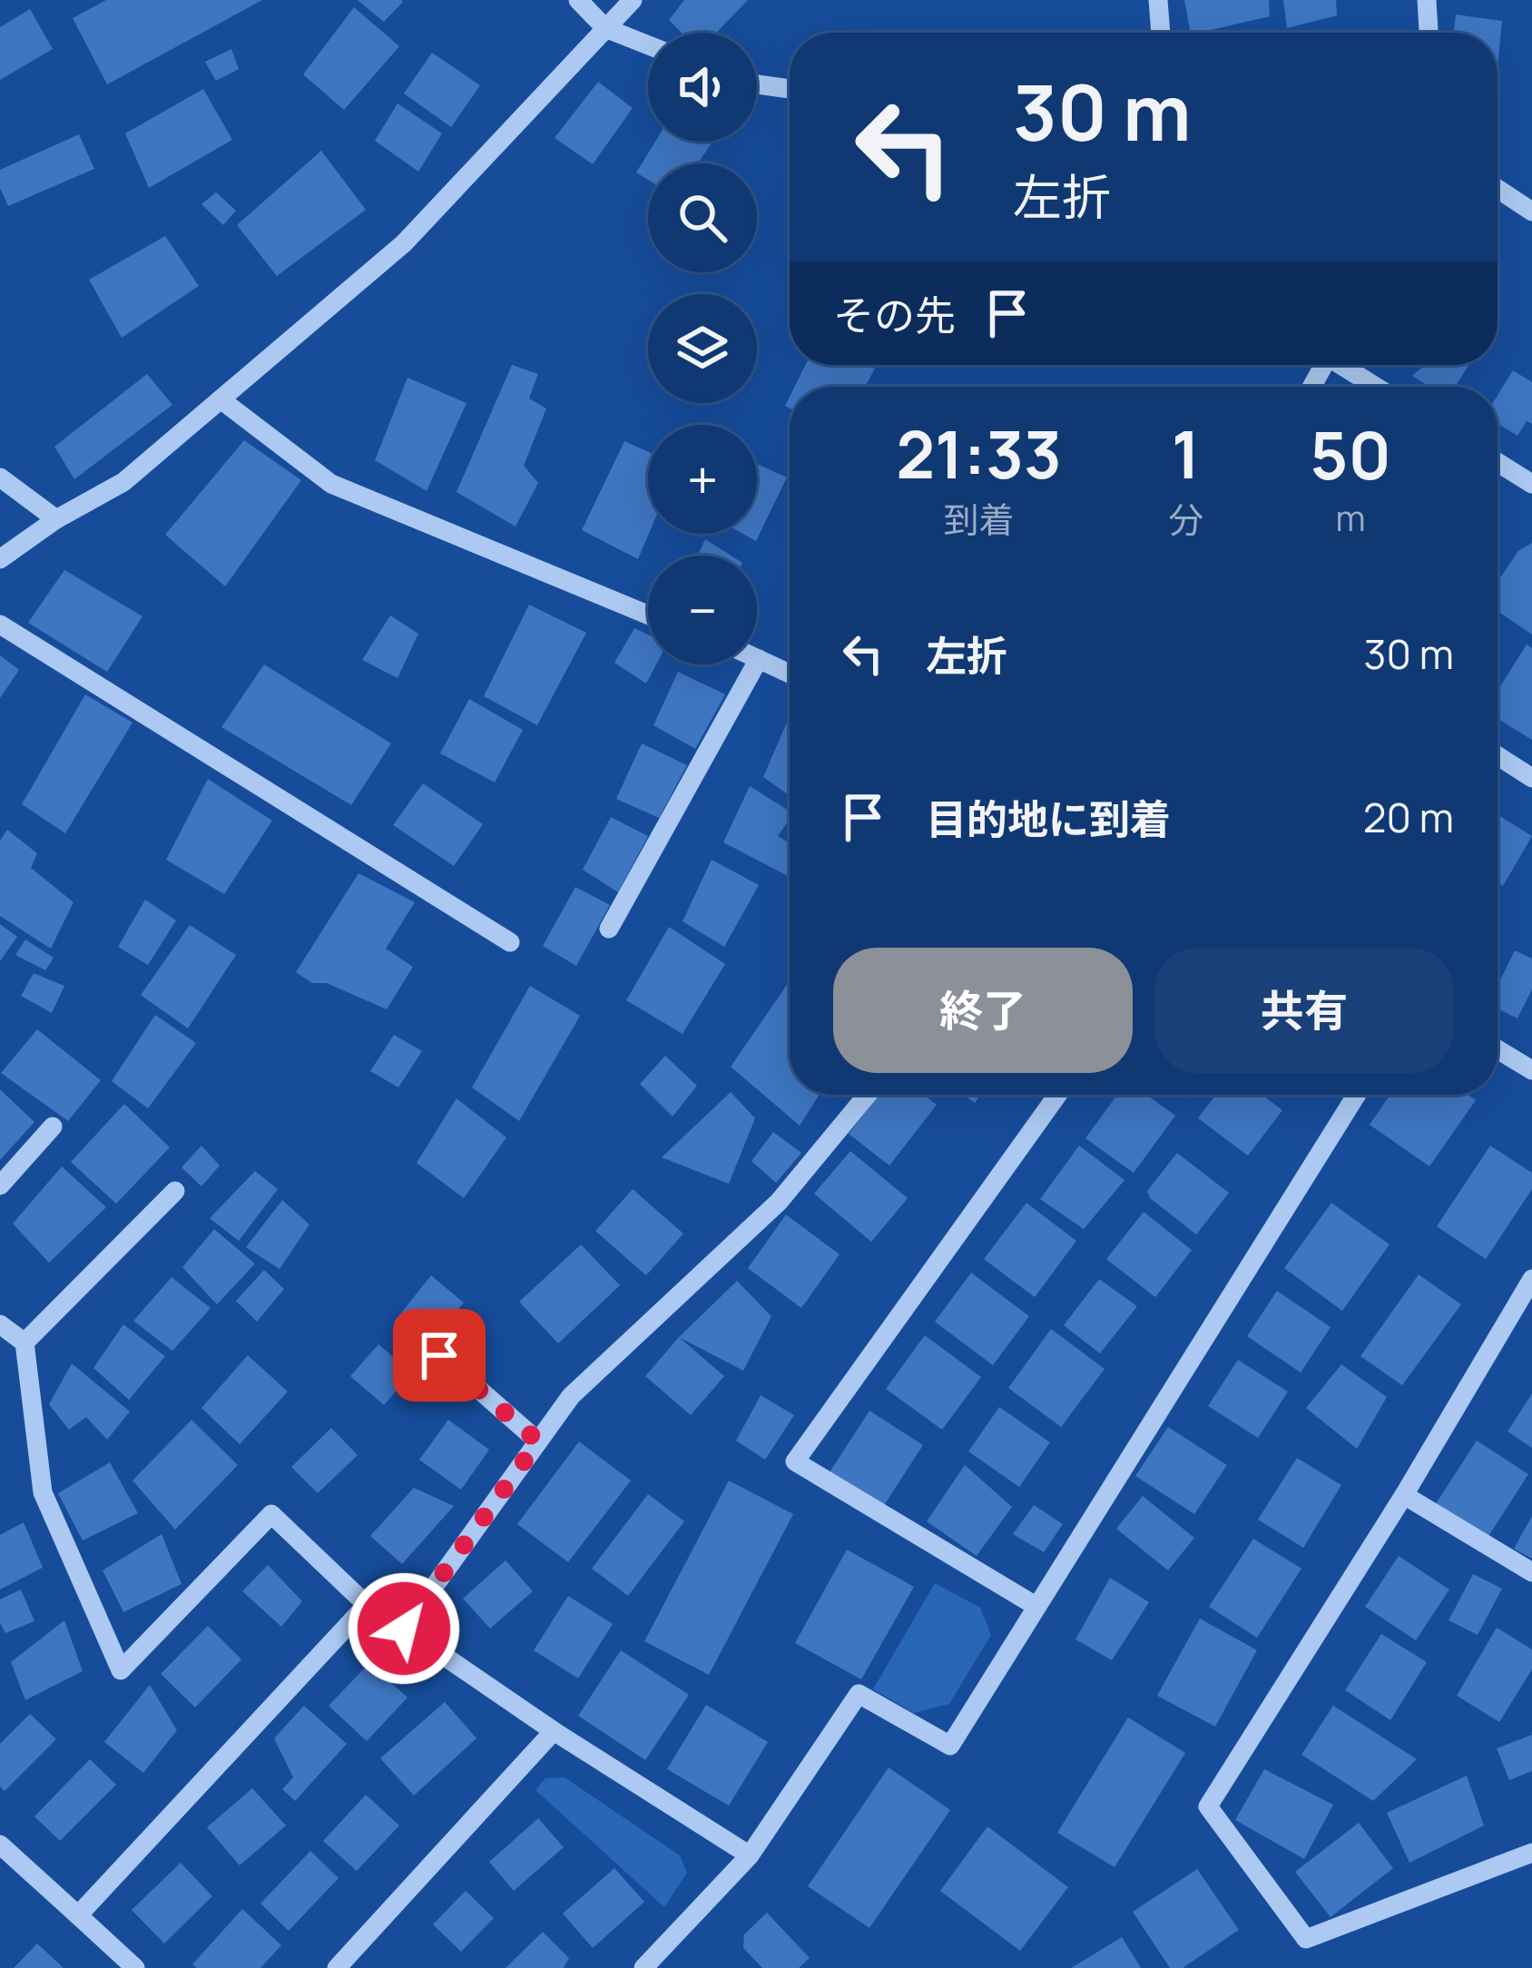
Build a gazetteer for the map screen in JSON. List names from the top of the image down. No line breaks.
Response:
{"page":{"map_buttons":["+","−"],"turn":["30 m","左折"],"then":"その先","eta":["21:33","到着","1","分","50","m"],"list":[{"name":"左折","value":"30 m"},{"name":"目的地に到着","value":"20 m"}],"buttons":["終了","共有"]}}
